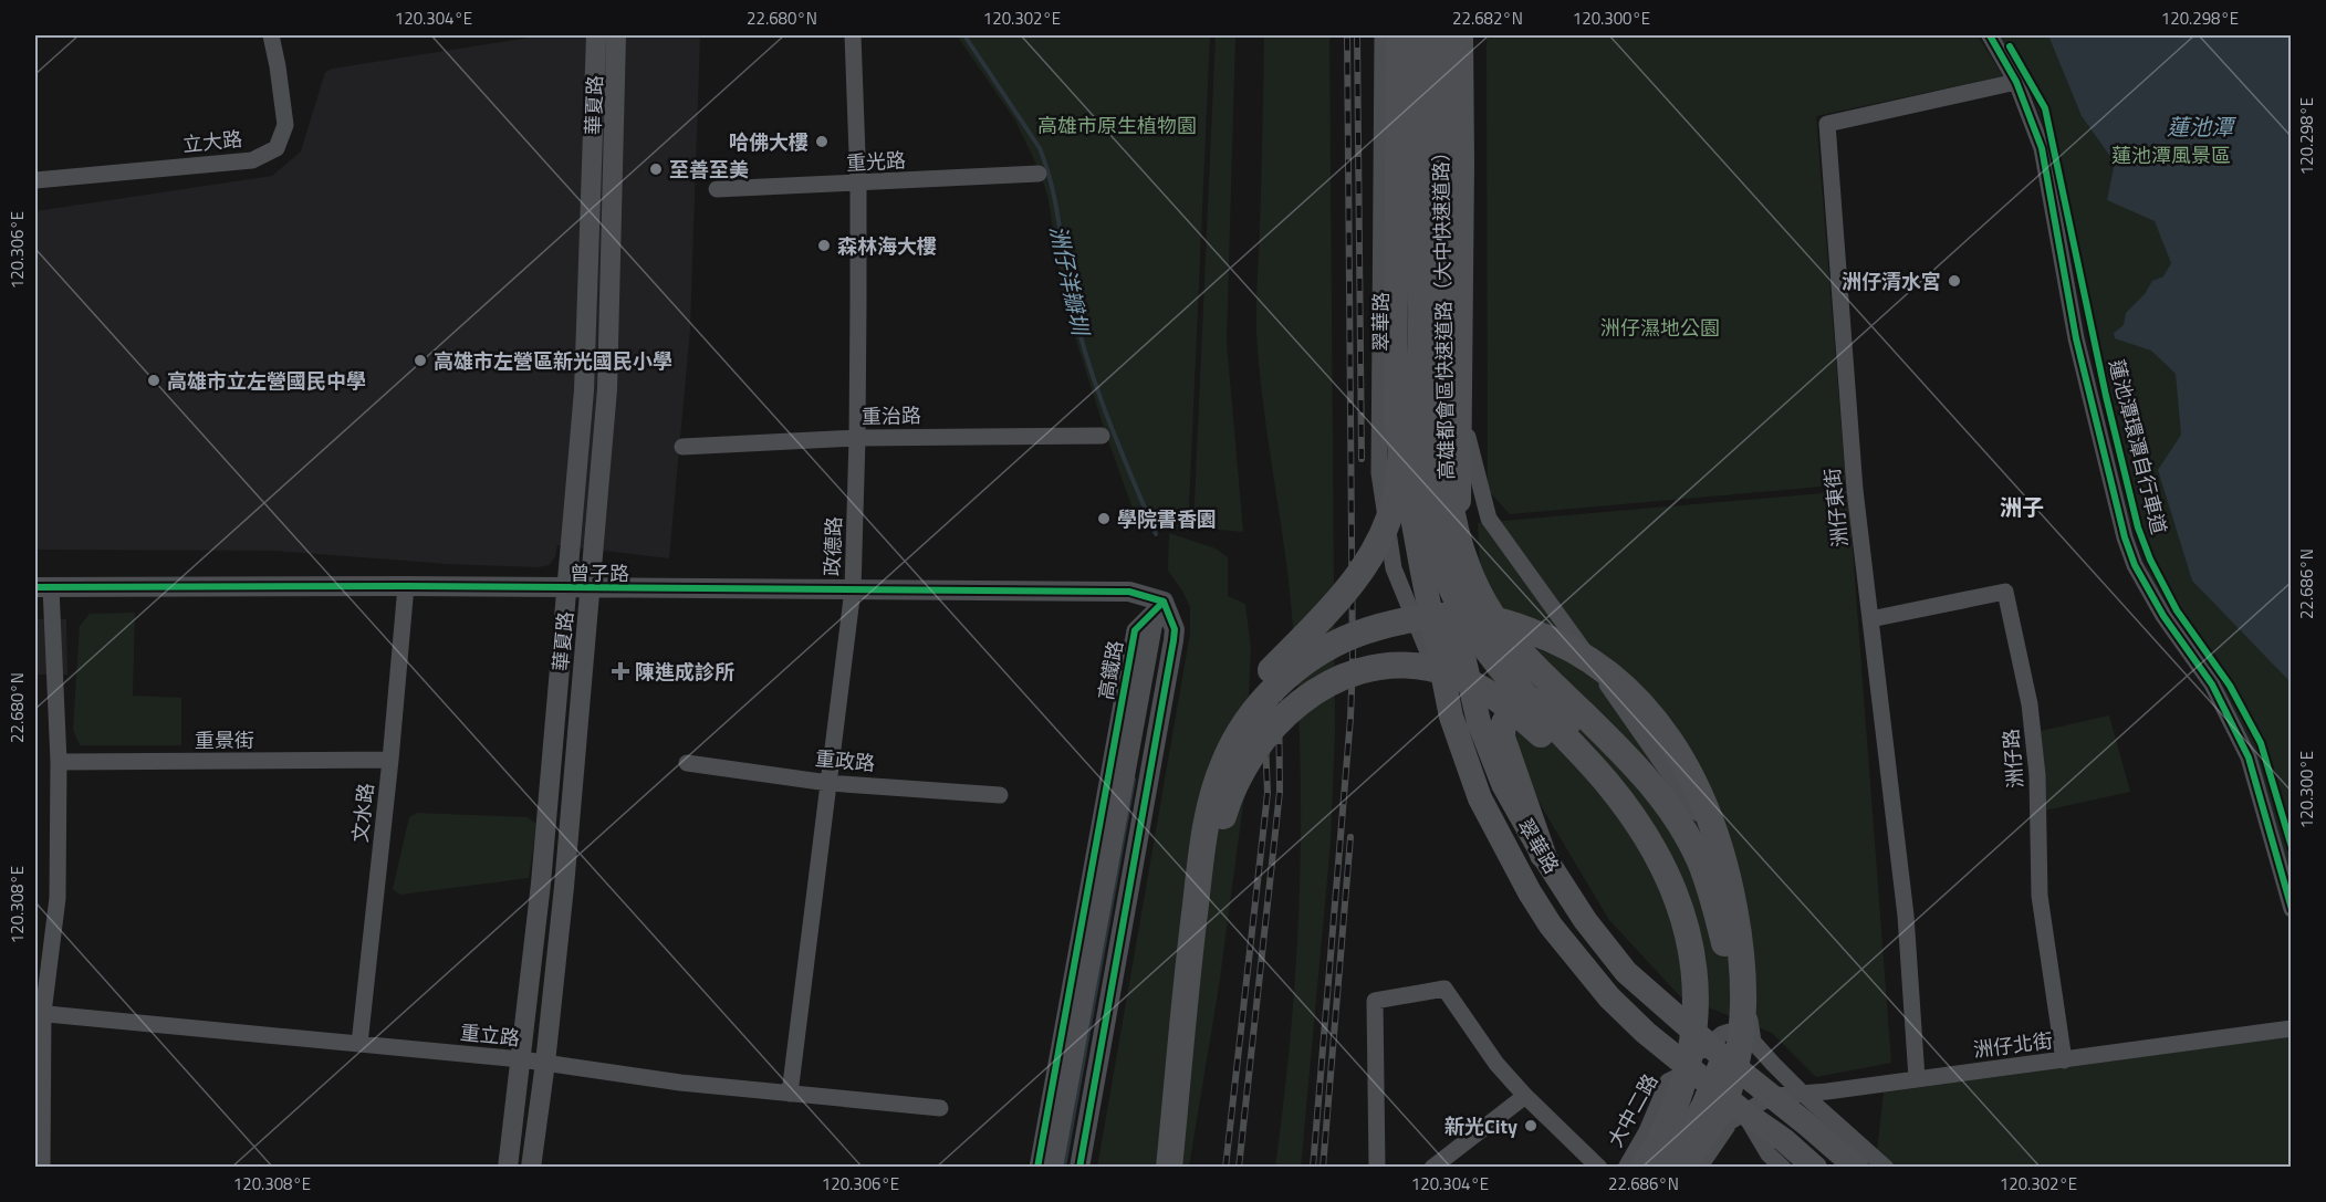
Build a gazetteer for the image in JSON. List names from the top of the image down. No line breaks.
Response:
{"streets":{"highway":["高雄都會區快速道路（大中快速道路）"],"main road":["翠華路"],"street":["華夏路","立大路","重光路","重治路","洲仔東街","政德路","曾子路","高鐵路","重景街","洲仔路","重政路","文水路","重立路","洲仔北街","大中二路"],"cycle path":["蓮池潭環潭自行車道"]},"crossings":[["華夏路","曾子路"],["華夏路","重立路"],["重光路","政德路"],["高雄都會區快速道路（大中快速道路）","洲仔北街"],["翠華路","洲仔北街"],["翠華路","大中二路"],["重治路","政德路"],["洲仔東街","洲仔路"],["洲仔東街","洲仔北街"],["政德路","曾子路"],["政德路","重政路"],["政德路","重立路"],["曾子路","高鐵路"],["曾子路","文水路"],["重景街","文水路"],["洲仔路","洲仔北街"],["文水路","重立路"]],"districts":["洲子"],"water":["蓮池潭","洲仔洋瓣圳"],"parks":["高雄市原生植物園","蓮池潭風景區","洲仔濕地公園"],"places":{"other":["哈佛大樓","至善至美","森林海大樓","洲仔清水宮","高雄市左營區新光國民小學","高雄市立左營國民中學","學院書香園","新光City"],"health":["陳進成診所"]},"coordinates":["120.304°E","22.680°N","120.302°E","22.682°N","120.300°E","120.298°E","120.306°E","22.686°N","120.308°E"]}
